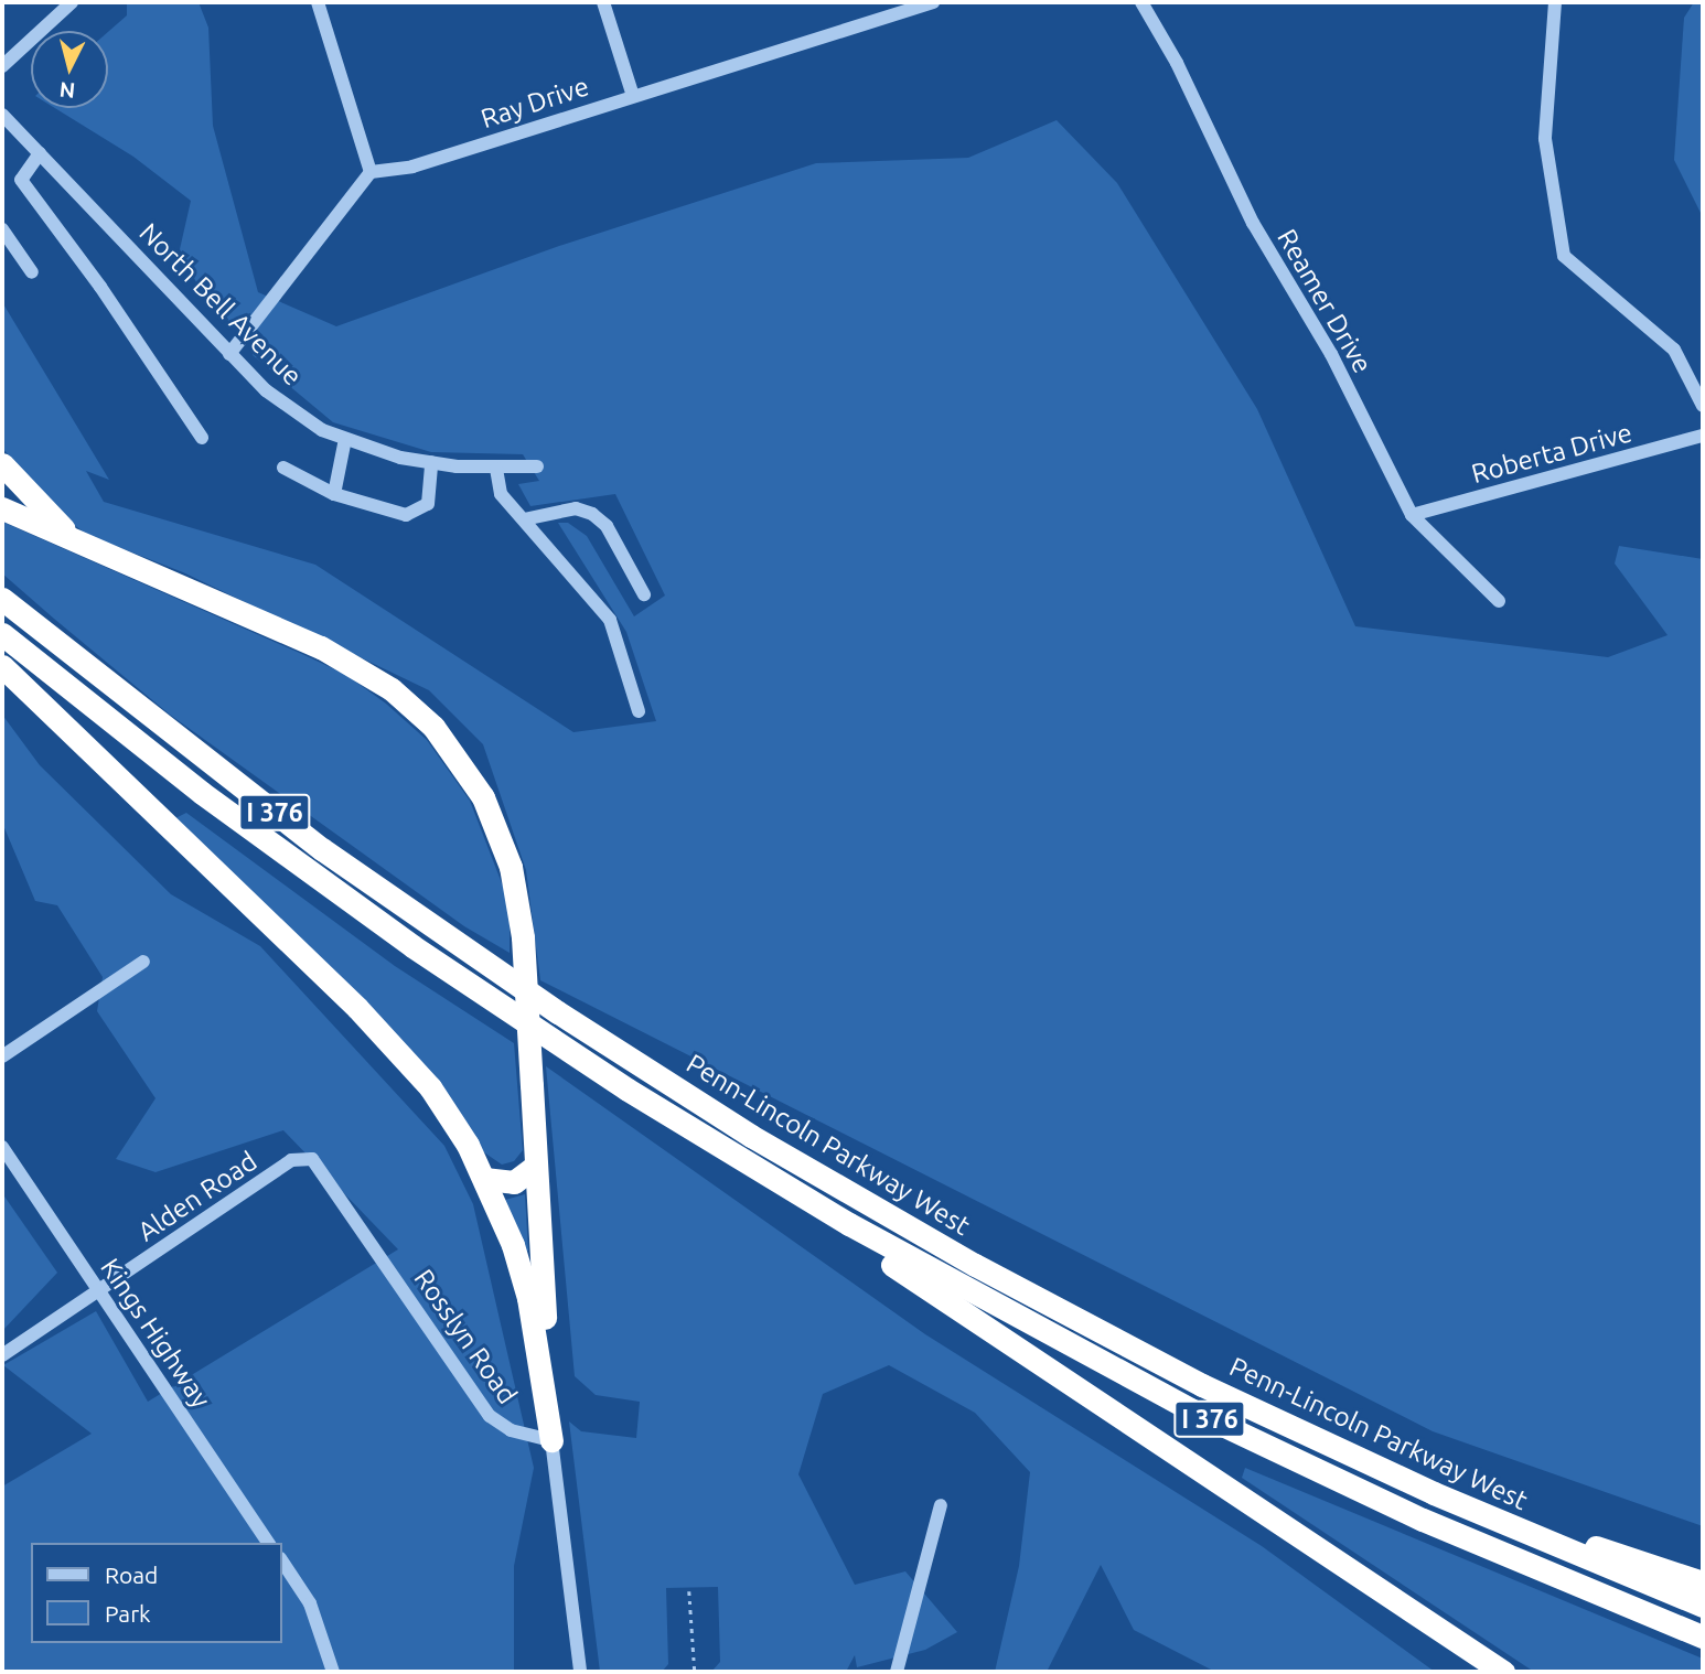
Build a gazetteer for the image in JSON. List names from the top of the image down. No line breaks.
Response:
{"streets":{"highway":["I 376","Penn-Lincoln Parkway West"],"street":["Ray Drive","Reamer Drive","North Bell Avenue","Roberta Drive","Alden Road","Kings Highway","Rosslyn Road"]},"crossings":[["Reamer Drive","Roberta Drive"],["Alden Road","Kings Highway"],["Alden Road","Rosslyn Road"]],"legend":["Road","Park"],"north":"bottom"}
